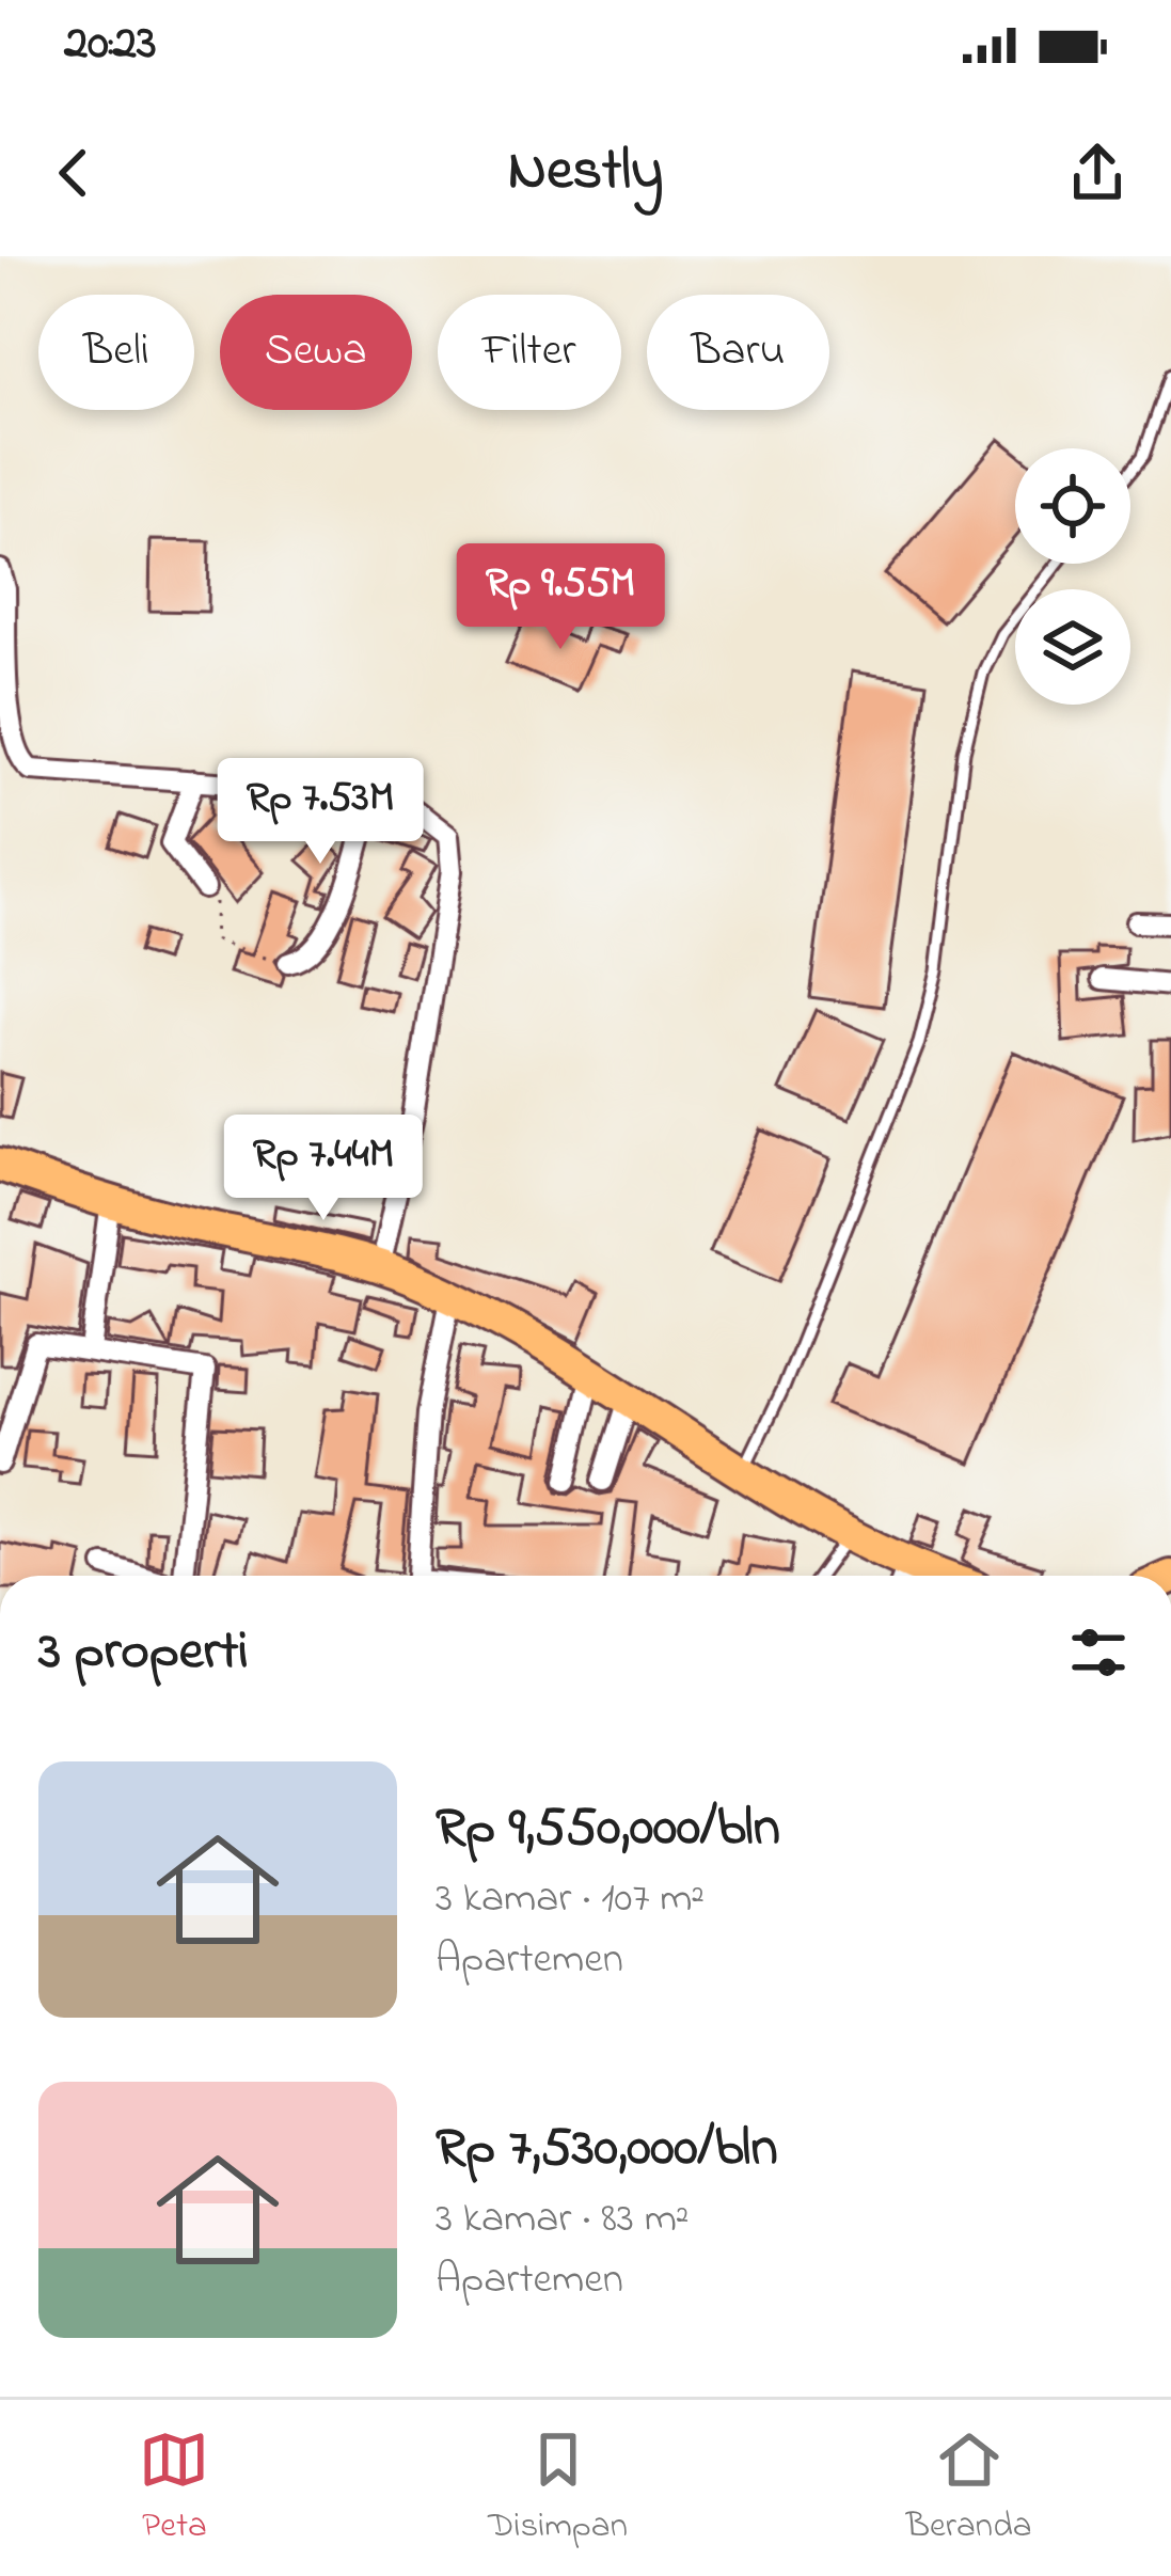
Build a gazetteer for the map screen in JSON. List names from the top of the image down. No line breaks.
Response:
{"page":{"status":"20:23","header":"Nestly","chip":["Beli","Sewa","Filter","Baru"],"price":["Rp 9.55M","Rp 7.53M","Rp 7.44M"],"heading":"3 properti","list":[{"name":"Rp 9,550,000/bln","note":"3 kamar · 107 m² · Apartemen"},{"name":"Rp 7,530,000/bln","note":"3 kamar · 83 m² · Apartemen"}],"tabs":["Peta","Disimpan","Beranda"]}}
